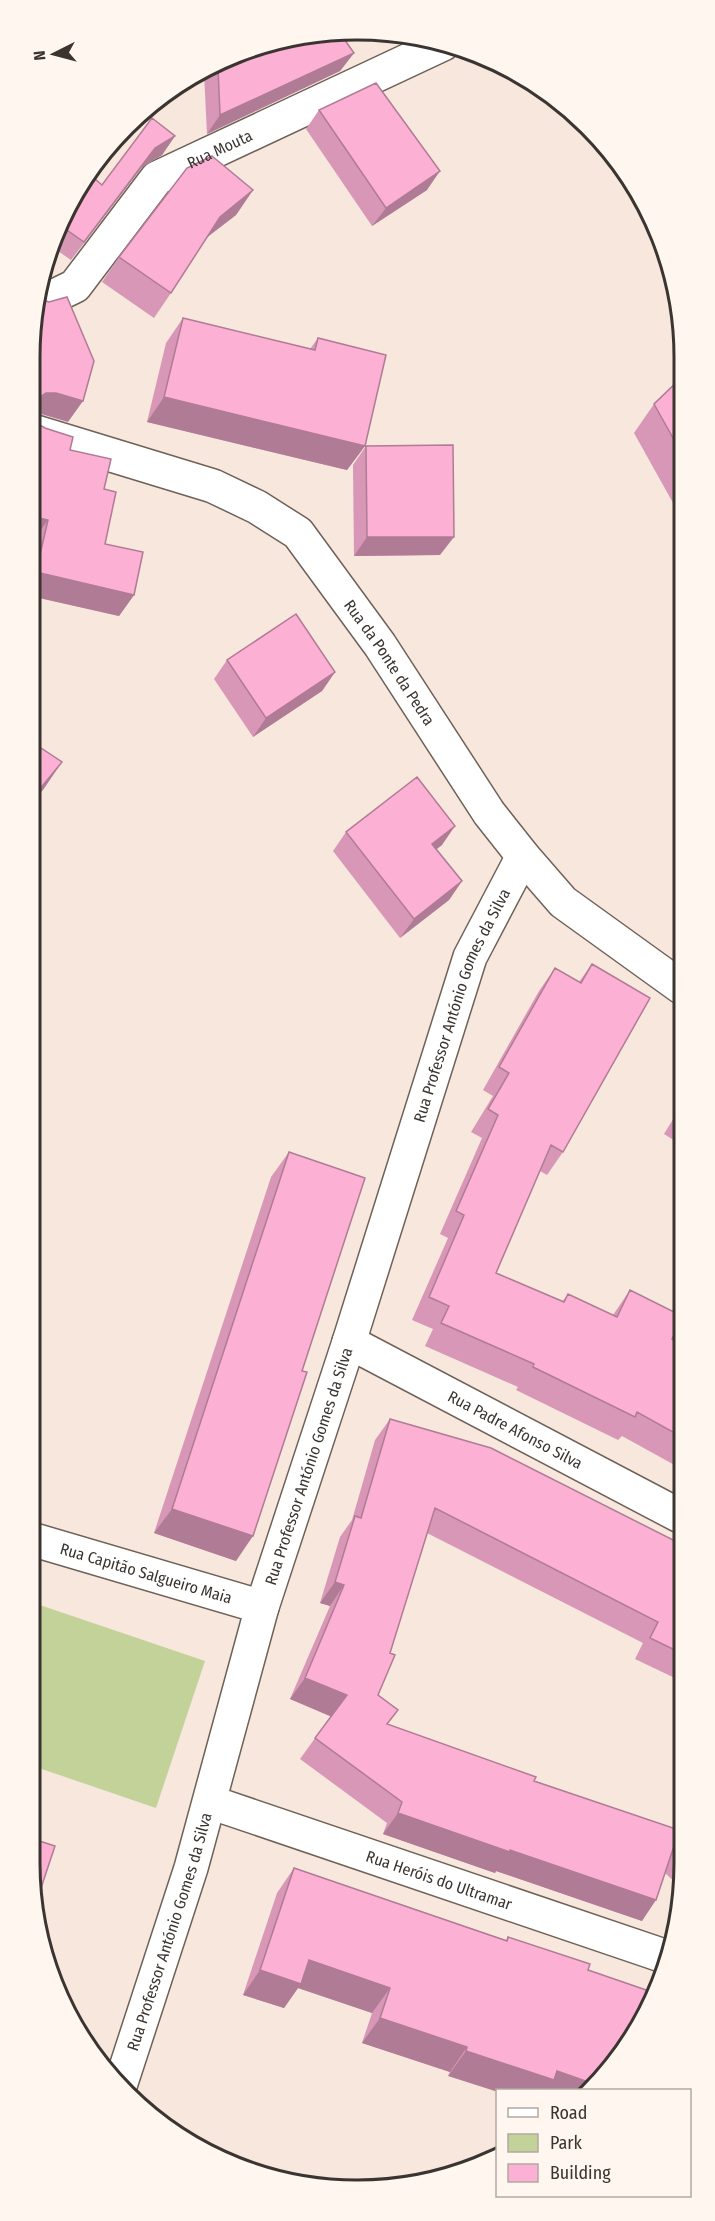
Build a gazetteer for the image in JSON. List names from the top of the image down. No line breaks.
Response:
{"streets":{"street":["Rua Mouta","Rua da Ponte da Pedra","Rua Professor António Gomes da Silva","Rua Padre Afonso Silva","Rua Capitão Salgueiro Maia","Rua Heróis do Ultramar"]},"crossings":[["Rua da Ponte da Pedra","Rua Professor António Gomes da Silva"],["Rua Professor António Gomes da Silva","Rua Padre Afonso Silva"],["Rua Professor António Gomes da Silva","Rua Capitão Salgueiro Maia"],["Rua Professor António Gomes da Silva","Rua Heróis do Ultramar"]],"legend":["Road","Park","Building"],"north":"left"}
